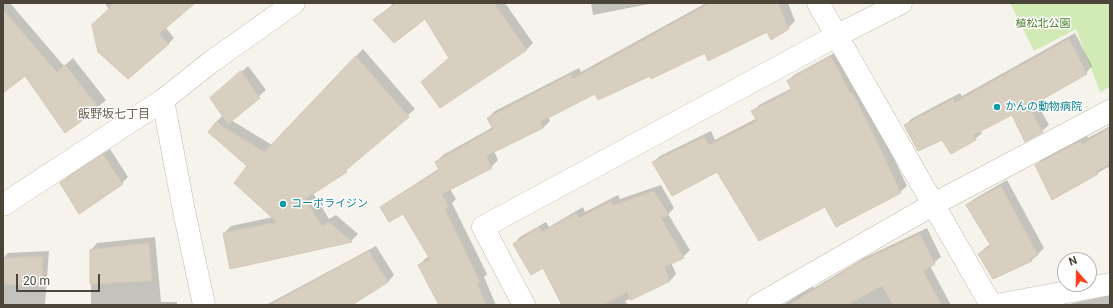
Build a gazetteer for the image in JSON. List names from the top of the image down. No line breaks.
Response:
{"districts":["飯野坂七丁目"],"parks":["植松北公園"],"places":["かんの動物病院","コーポライジン"],"scale_bar":"20 m","north":"top"}
